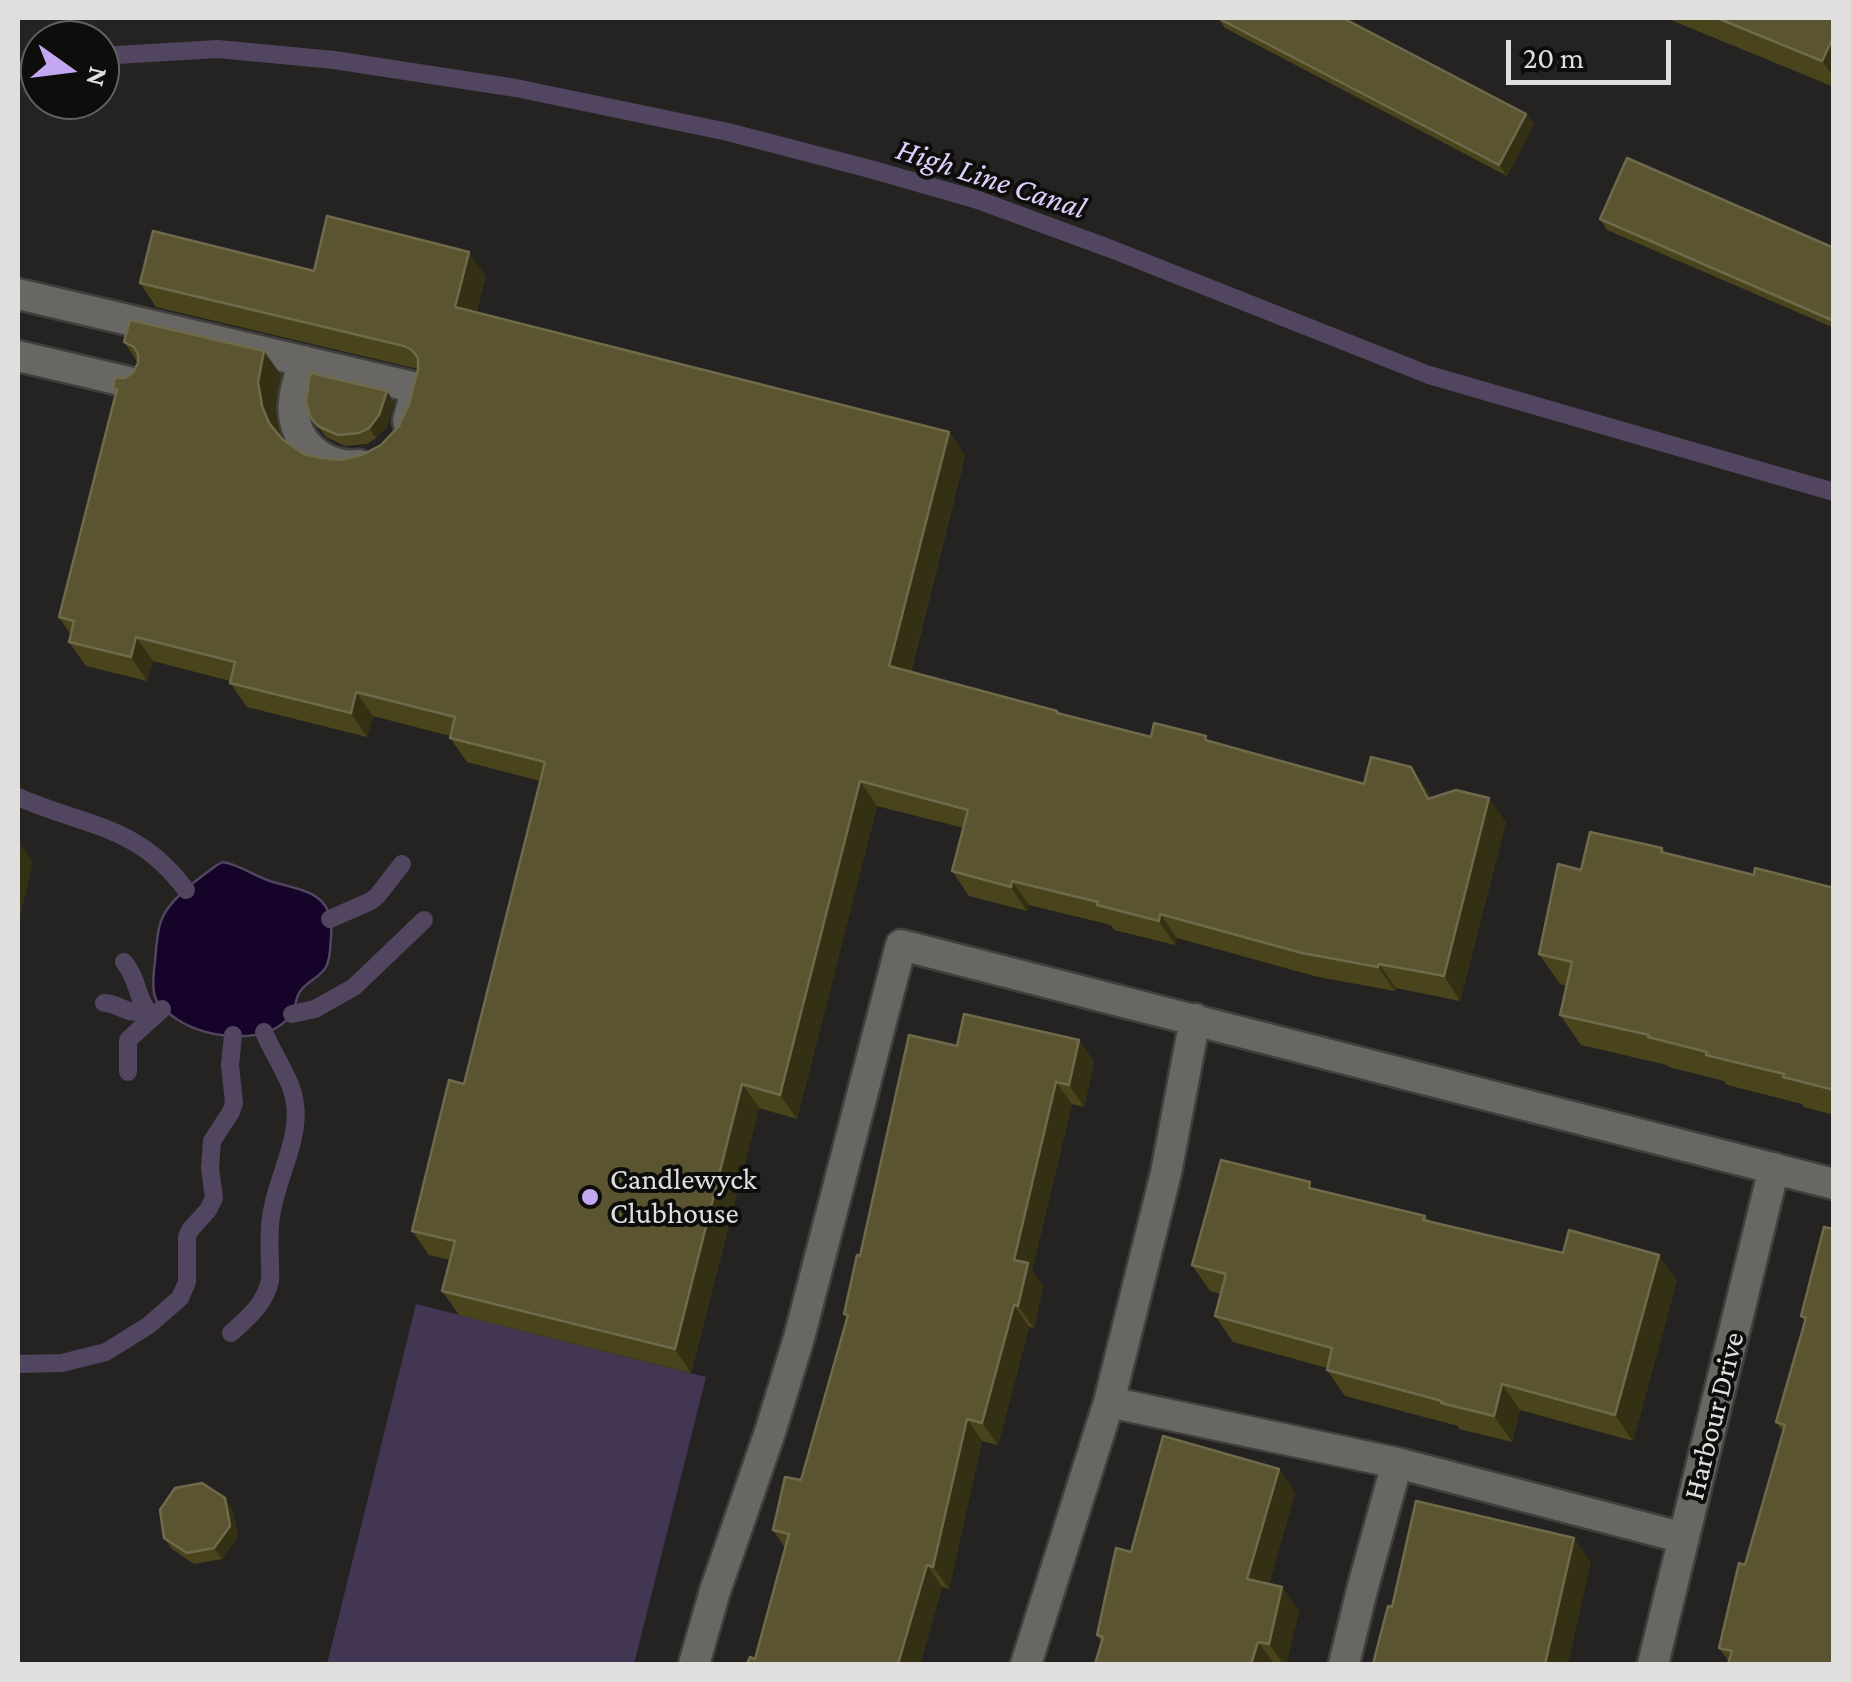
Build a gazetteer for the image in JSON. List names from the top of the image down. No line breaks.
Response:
{"streets":{"street":["Harbour Drive"]},"water":["High Line Canal"],"places":["Candlewyck Clubhouse"],"scale_bar":"20 m","north":"right"}
